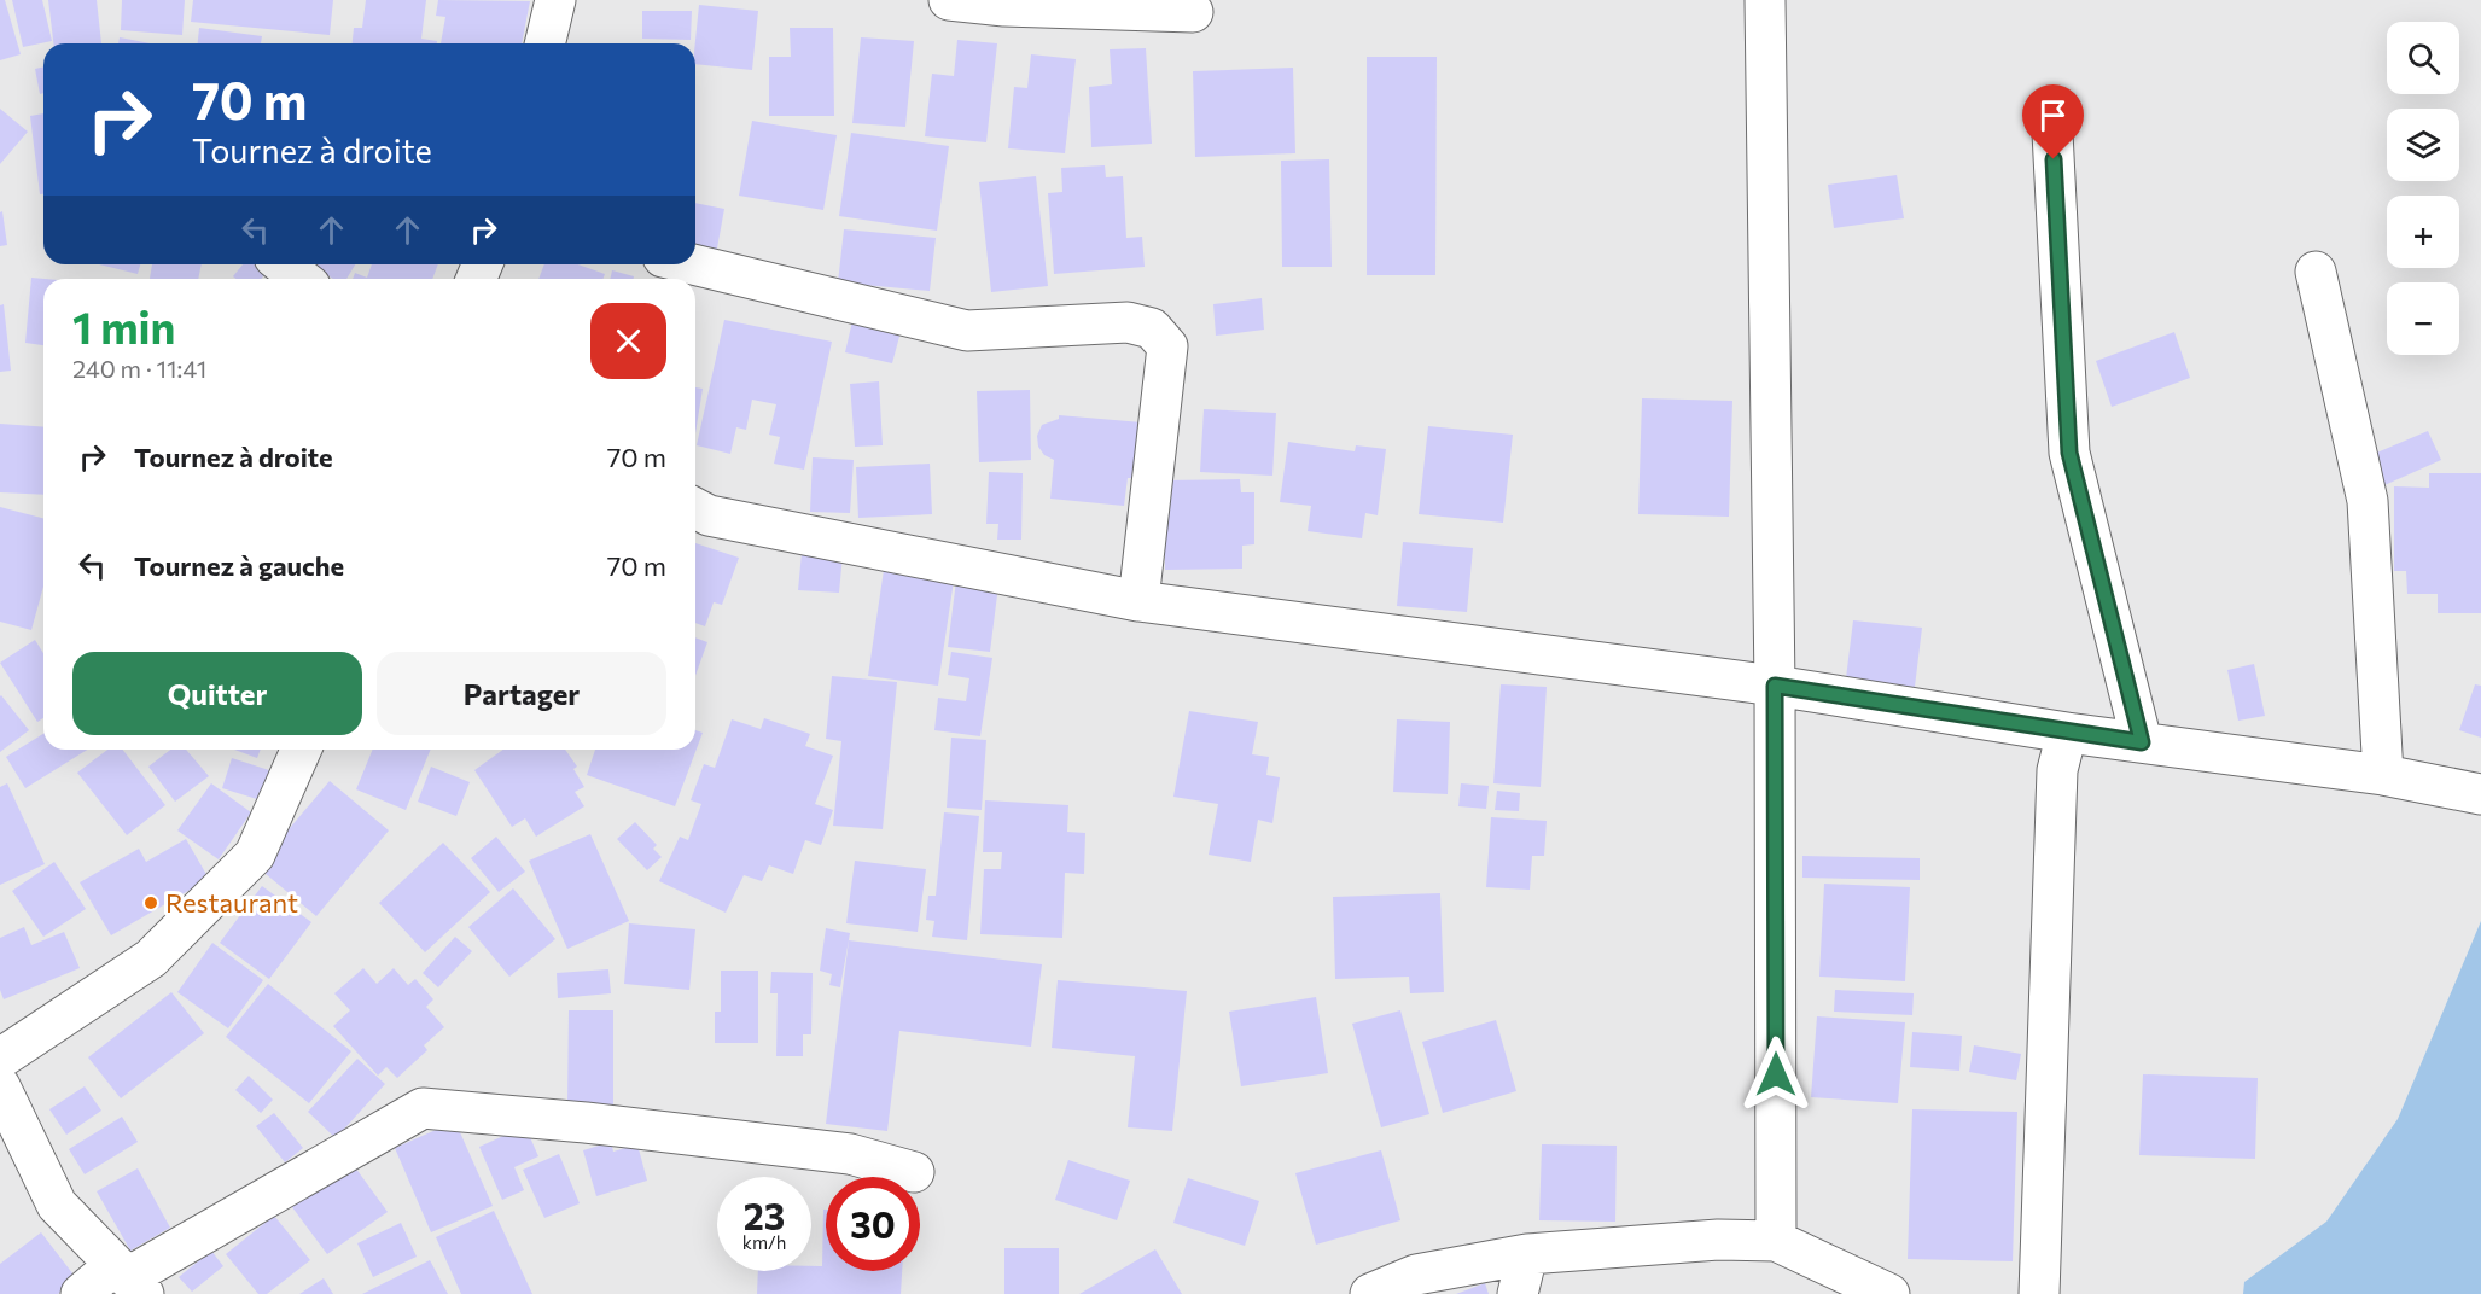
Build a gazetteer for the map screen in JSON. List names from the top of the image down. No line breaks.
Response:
{"places":["Restaurant"],"page":{"map_buttons":["+","−"],"turn":["70 m","Tournez à droite"],"heading":["1 min","240 m · 11:41"],"list":[{"name":"Tournez à droite","value":"70 m"},{"name":"Tournez à gauche","value":"70 m"}],"buttons":["Quitter","Partager"],"speed":"23 km/h","limit":"30"}}
